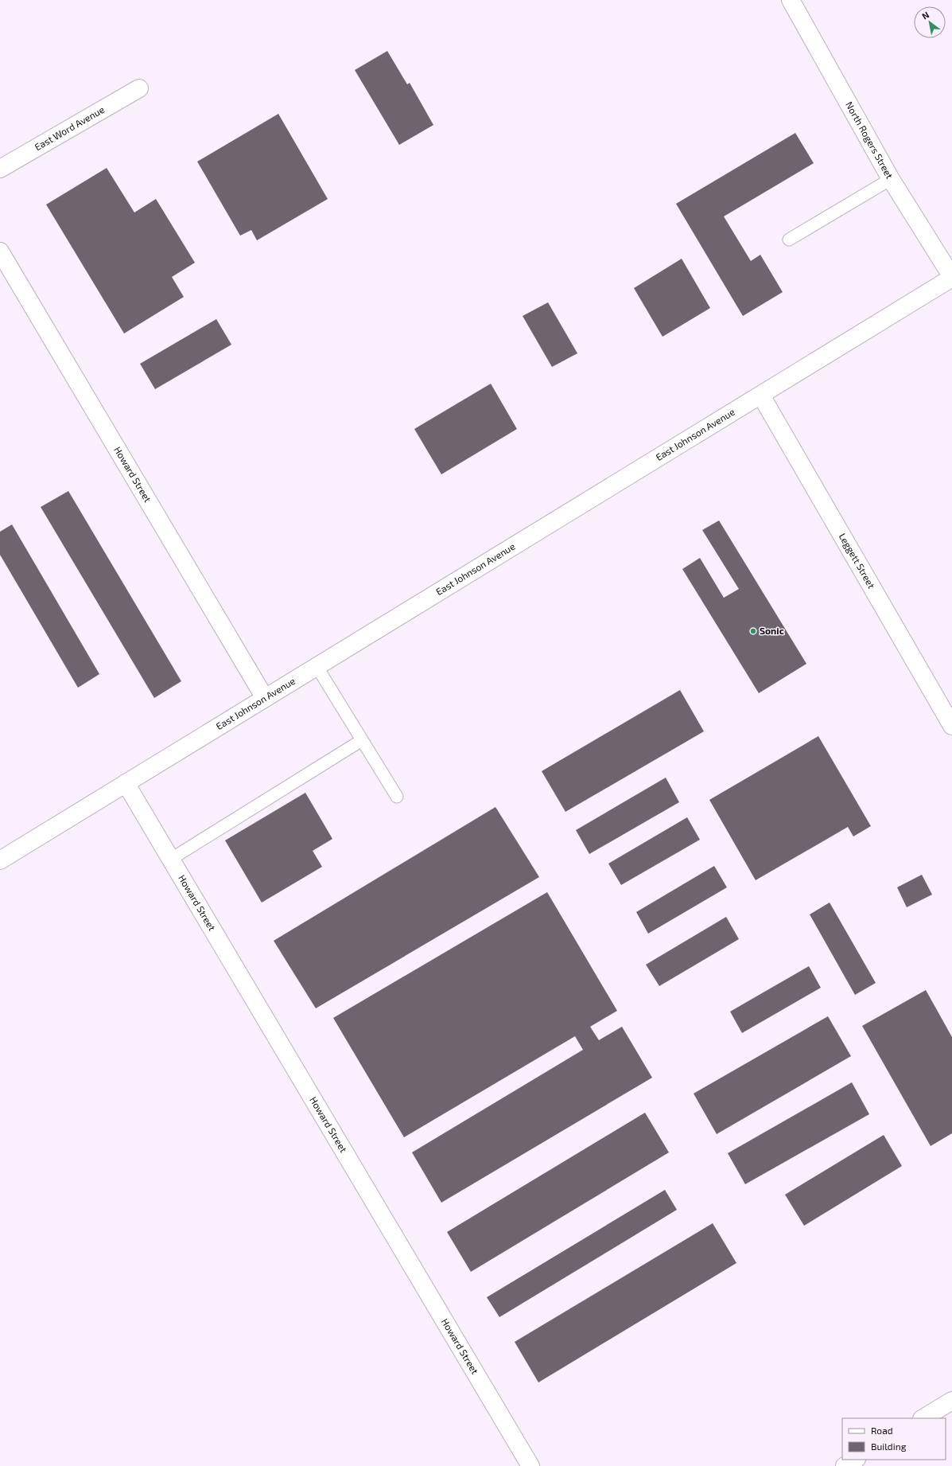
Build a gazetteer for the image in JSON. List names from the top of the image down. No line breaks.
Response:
{"streets":{"street":["East Word Avenue","North Rogers Street","East Johnson Avenue","Howard Street","Leggett Street"]},"crossings":[["North Rogers Street","East Johnson Avenue"],["East Johnson Avenue","Howard Street"],["East Johnson Avenue","Leggett Street"]],"places":["Sonic"],"legend":["Road","Building"],"north":"top left"}
